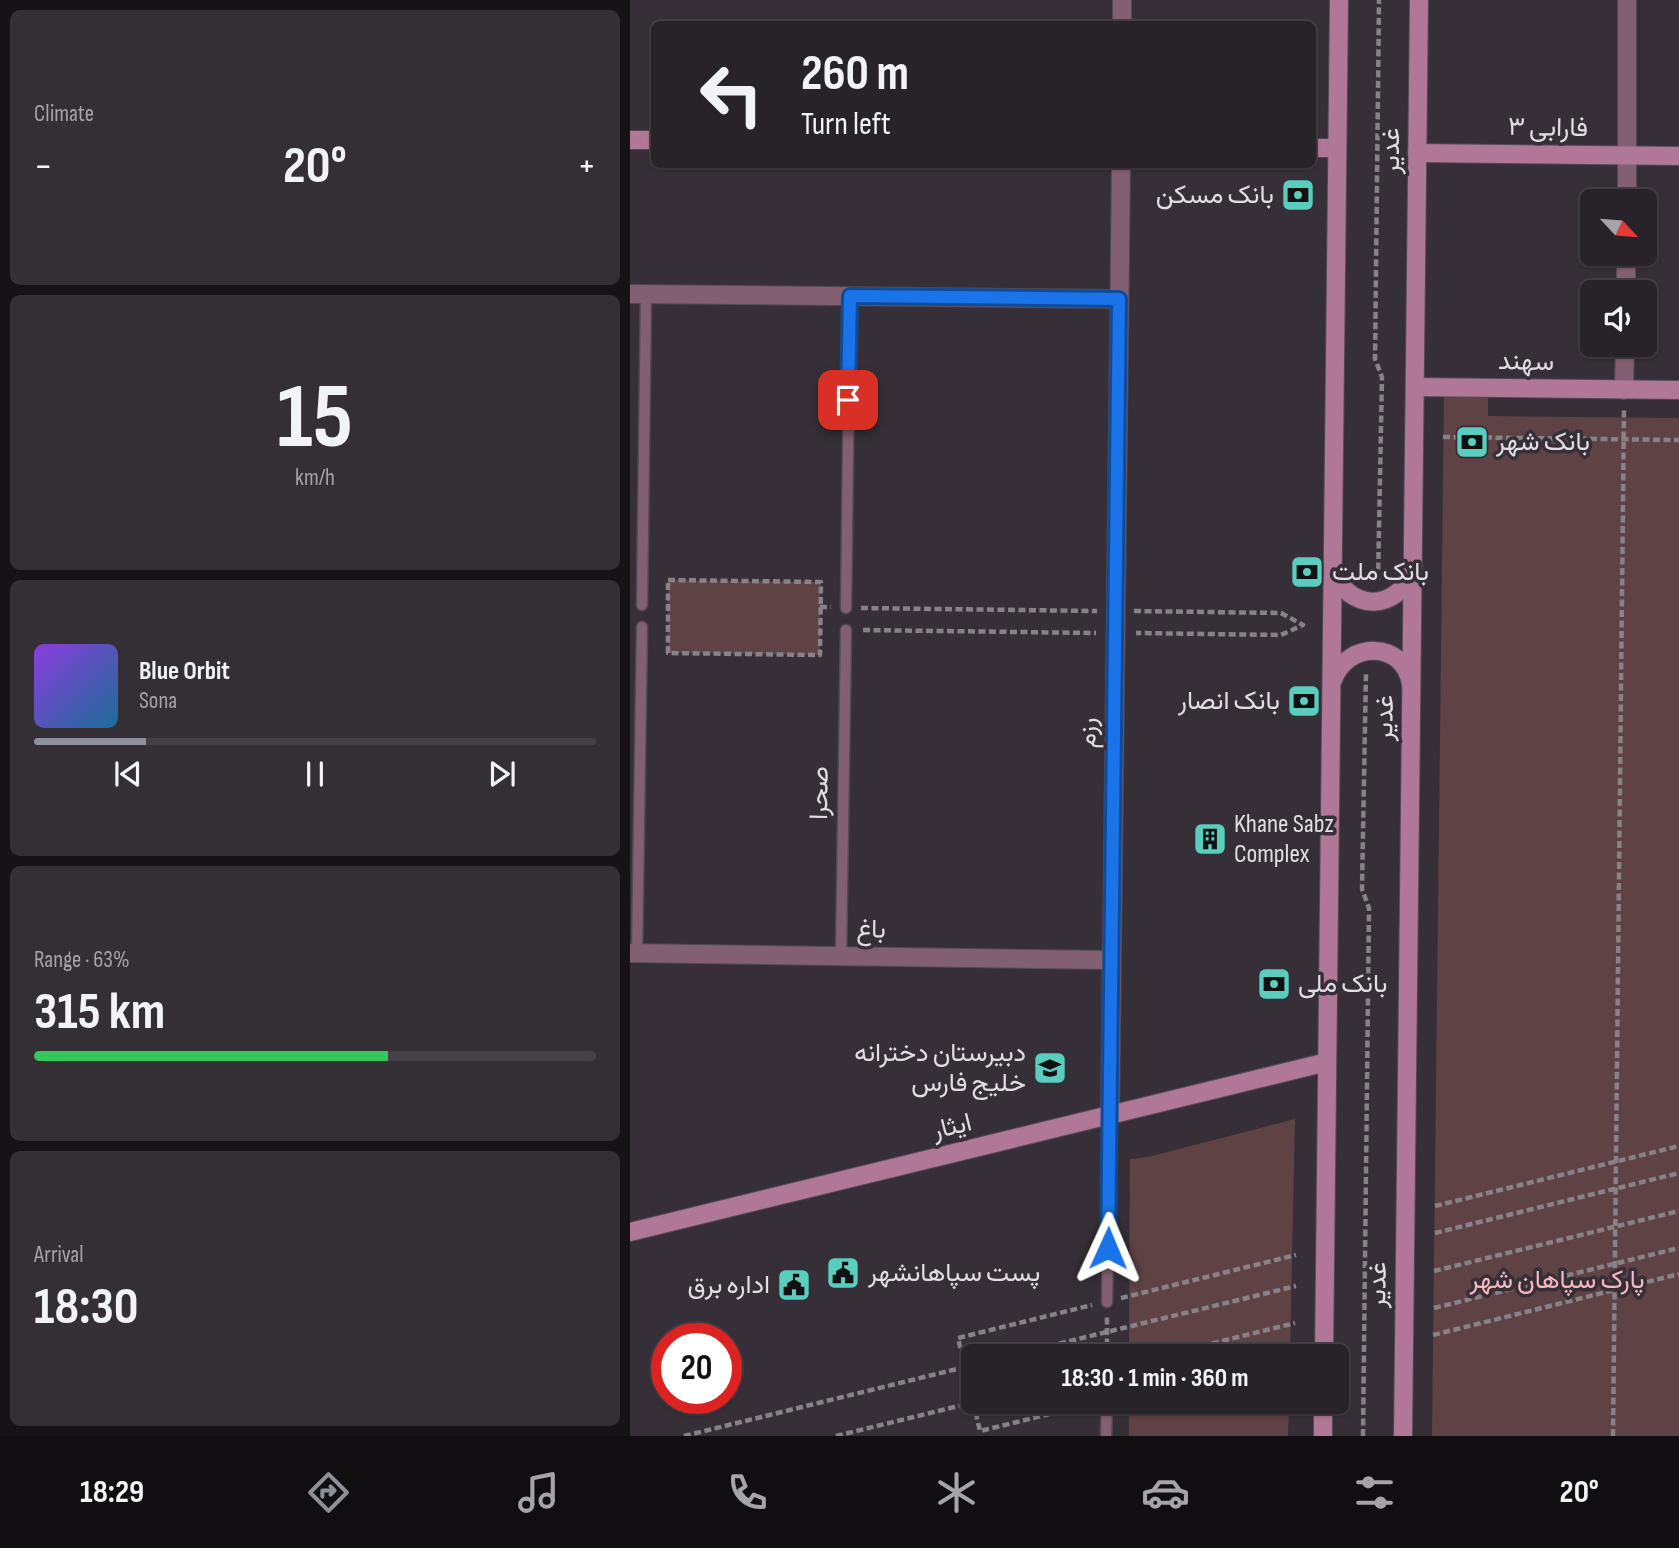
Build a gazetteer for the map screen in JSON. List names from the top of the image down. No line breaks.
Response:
{"streets":{"main road":["فارابی ۳","غدیر","سهند","ایثار"],"street":["رزم","باغ"],"lane":["صحرا"]},"crossings":[["فارابی ۳","غدیر"],["غدیر","سهند"],["غدیر","ایثار"],["رزم","باغ"],["رزم","ایثار"],["صحرا","باغ"]],"parks":["پارک سپاهان شهر"],"places":{"bank":["بانک مسکن","بانک شهر","بانک ملت","بانک انصار","بانک ملی"],"building":["Khane Sabz Complex"],"school or university":["دبیرستان دخترانه خلیج فارس"],"public building":["پست سپاهانشهر","اداره برق"]},"north":"bottom right","page":{"tile":["Climate",["15","km/h"],["Range · 63%","315 km"],["Arrival","18:30"]],"turn":["260 m","Turn left"],"heat":["−","20°","+"],"song":["Blue Orbit","Sona"],"limit":"20","trip":"18:30 · 1 min · 360 m","tabs":["18:29","20°"]}}
